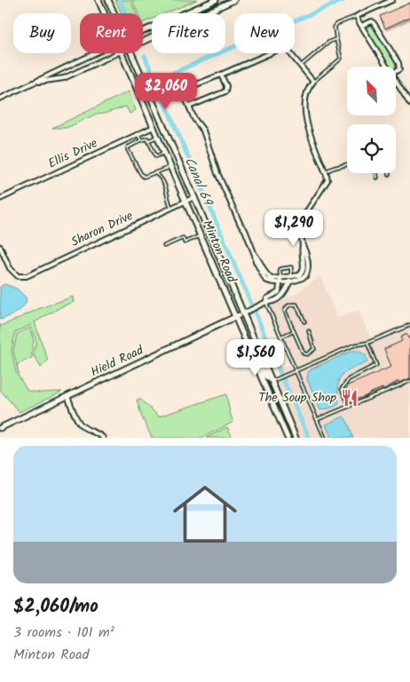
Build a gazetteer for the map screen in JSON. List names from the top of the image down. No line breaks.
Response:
{"streets":{"main road":["Minton Road","Hield Road"],"street":["Ellis Drive","Sharon Drive"]},"crossings":[["Ellis Drive","Minton Road"],["Sharon Drive","Minton Road"],["Minton Road","Hield Road"]],"water":["Canal 69"],"places":{"restaurant":["The Soup Shop"]},"north":"top left","page":{"chip":["Buy","Rent","Filters","New"],"price":["$2,060","$1,290","$1,560"],"list":[{"name":"$2,060/mo","note":"3 rooms · 101 m² · Minton Road"}]}}
